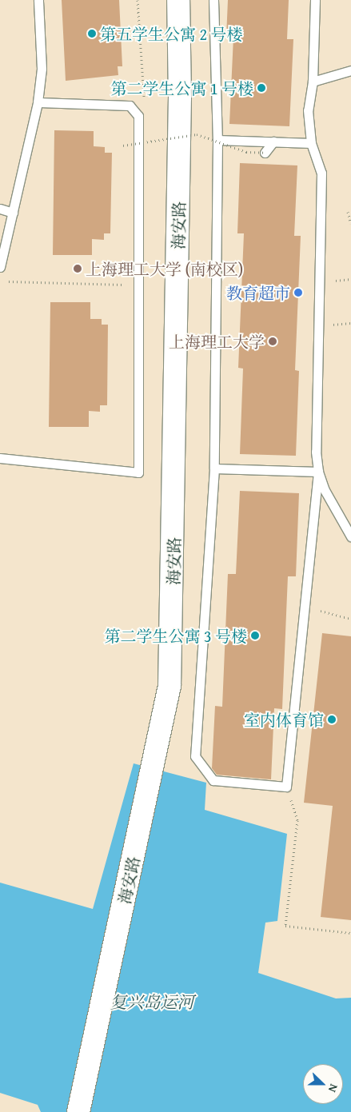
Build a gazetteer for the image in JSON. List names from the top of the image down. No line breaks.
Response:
{"streets":{"street":["海安路"]},"water":["复兴岛运河"],"places":["第五学生公寓 2 号楼","第二学生公寓 1 号楼","上海理工大学 (南校区)","教育超市","上海理工大学","第二学生公寓 3 号楼","室内体育馆"],"north":"right"}
